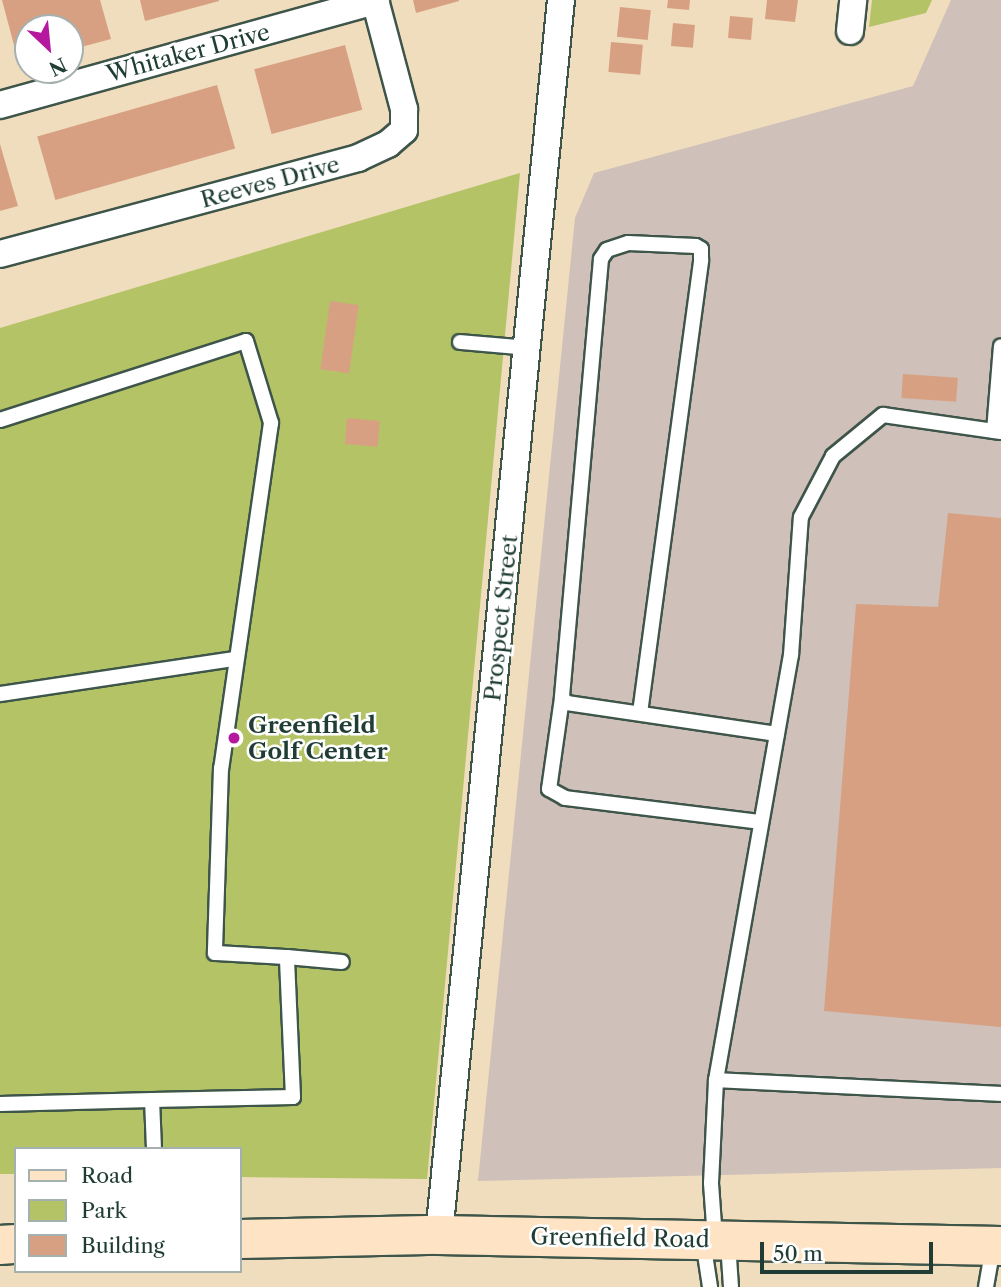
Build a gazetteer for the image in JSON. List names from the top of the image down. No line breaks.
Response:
{"streets":{"main road":["Greenfield Road"],"street":["Whitaker Drive","Reeves Drive","Prospect Street"]},"crossings":[["Whitaker Drive","Reeves Drive"],["Prospect Street","Greenfield Road"]],"places":["Greenfield Golf Center"],"legend":["Road","Park","Building"],"scale_bar":"50 m","north":"bottom right"}
